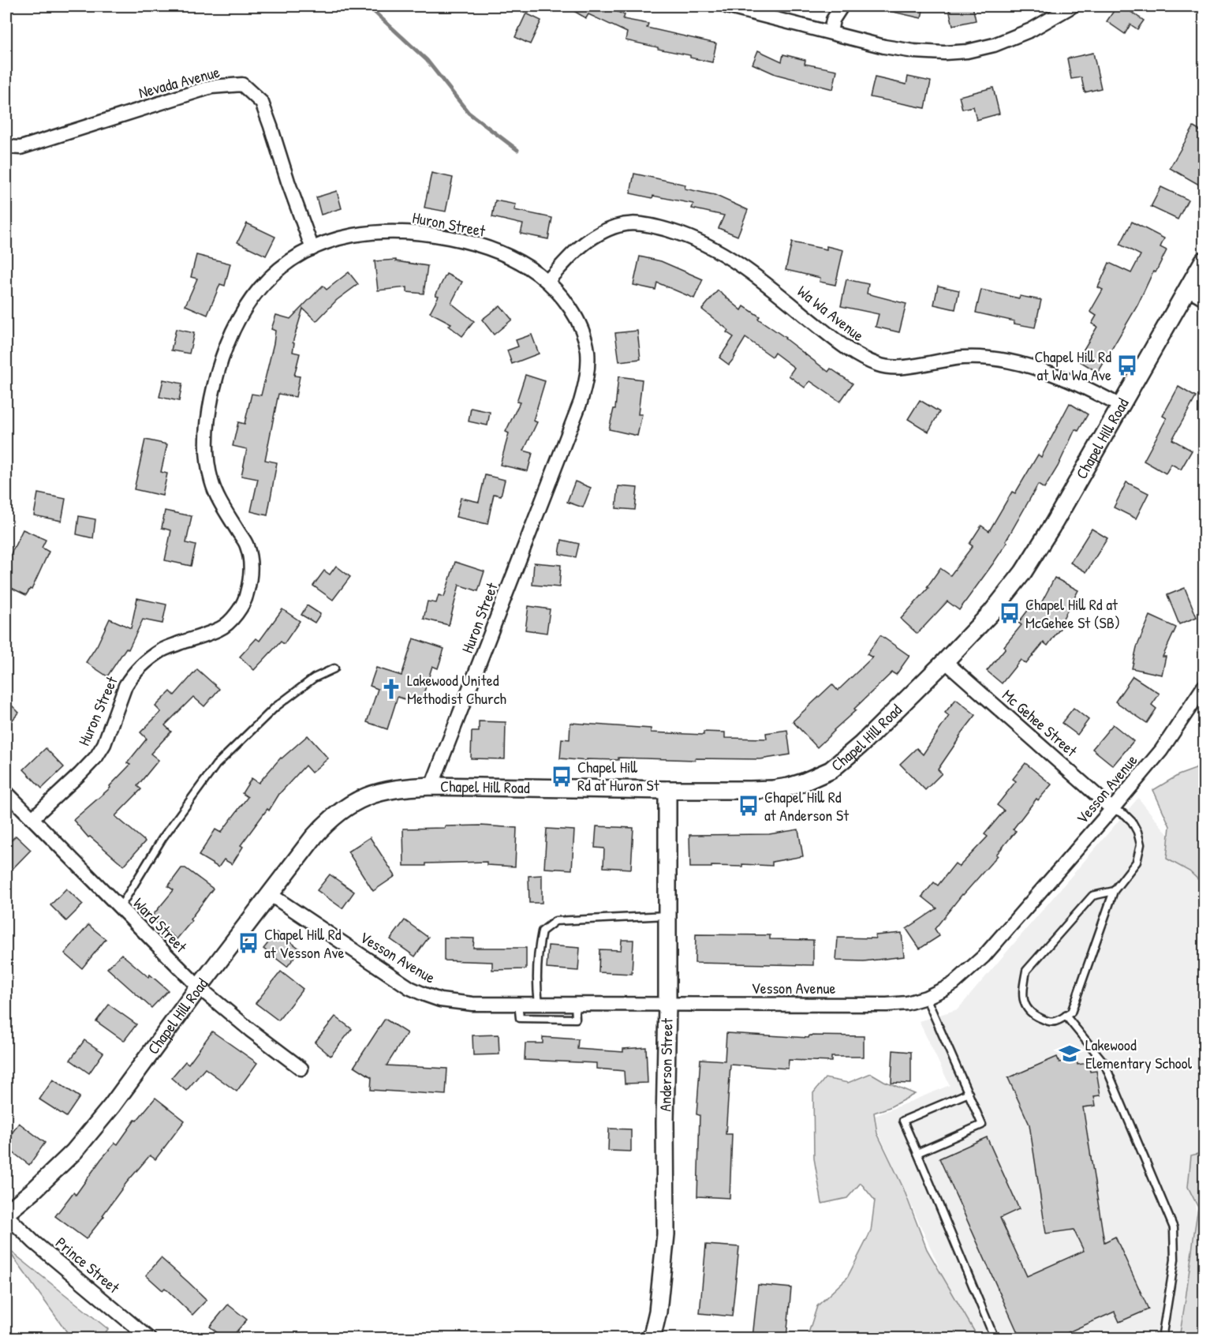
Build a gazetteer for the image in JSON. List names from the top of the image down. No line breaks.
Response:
{"streets":{"street":["Nevada Avenue","Huron Street","Wa Wa Avenue","Chapel Hill Road","Mc Gehee Street","Vesson Avenue","Ward Street","Anderson Street","Prince Street"]},"crossings":[["Nevada Avenue","Huron Street"],["Huron Street","Wa Wa Avenue"],["Huron Street","Chapel Hill Road"],["Huron Street","Ward Street"],["Wa Wa Avenue","Chapel Hill Road"],["Chapel Hill Road","Mc Gehee Street"],["Chapel Hill Road","Vesson Avenue"],["Chapel Hill Road","Ward Street"],["Chapel Hill Road","Anderson Street"],["Chapel Hill Road","Prince Street"],["Mc Gehee Street","Vesson Avenue"],["Vesson Avenue","Anderson Street"]],"places":{"bus stop":["Chapel Hill Rd at Wa Wa Ave","Chapel Hill Rd at McGehee St (SB)","Chapel Hill Rd at Huron St","Chapel Hill Rd at Anderson St","Chapel Hill Rd at Vesson Ave"],"church":["Lakewood United Methodist Church"],"school or university":["Lakewood Elementary School"]}}
